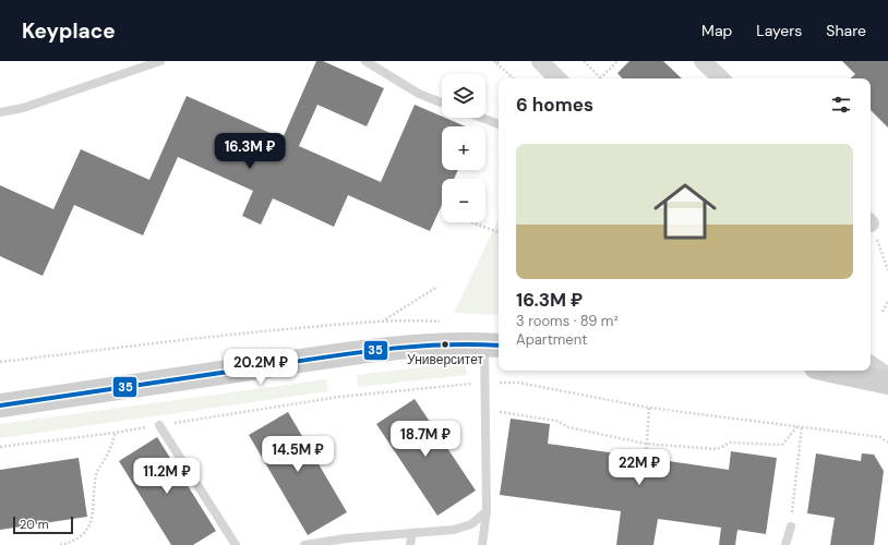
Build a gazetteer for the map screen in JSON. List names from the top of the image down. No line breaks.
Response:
{"places":["Университет"],"lines":["transit line 35"],"scale_bar":"20 m","page":{"header":"Keyplace","nav":["Map","Layers","Share"],"map_buttons":["+","−"],"heading":"6 homes","list":[{"name":"16.3M ₽","note":"3 rooms · 89 m² · Apartment"}],"price":["16.3M ₽","20.2M ₽","18.7M ₽","14.5M ₽","22M ₽","11.2M ₽"],"scale":"20 m"}}
